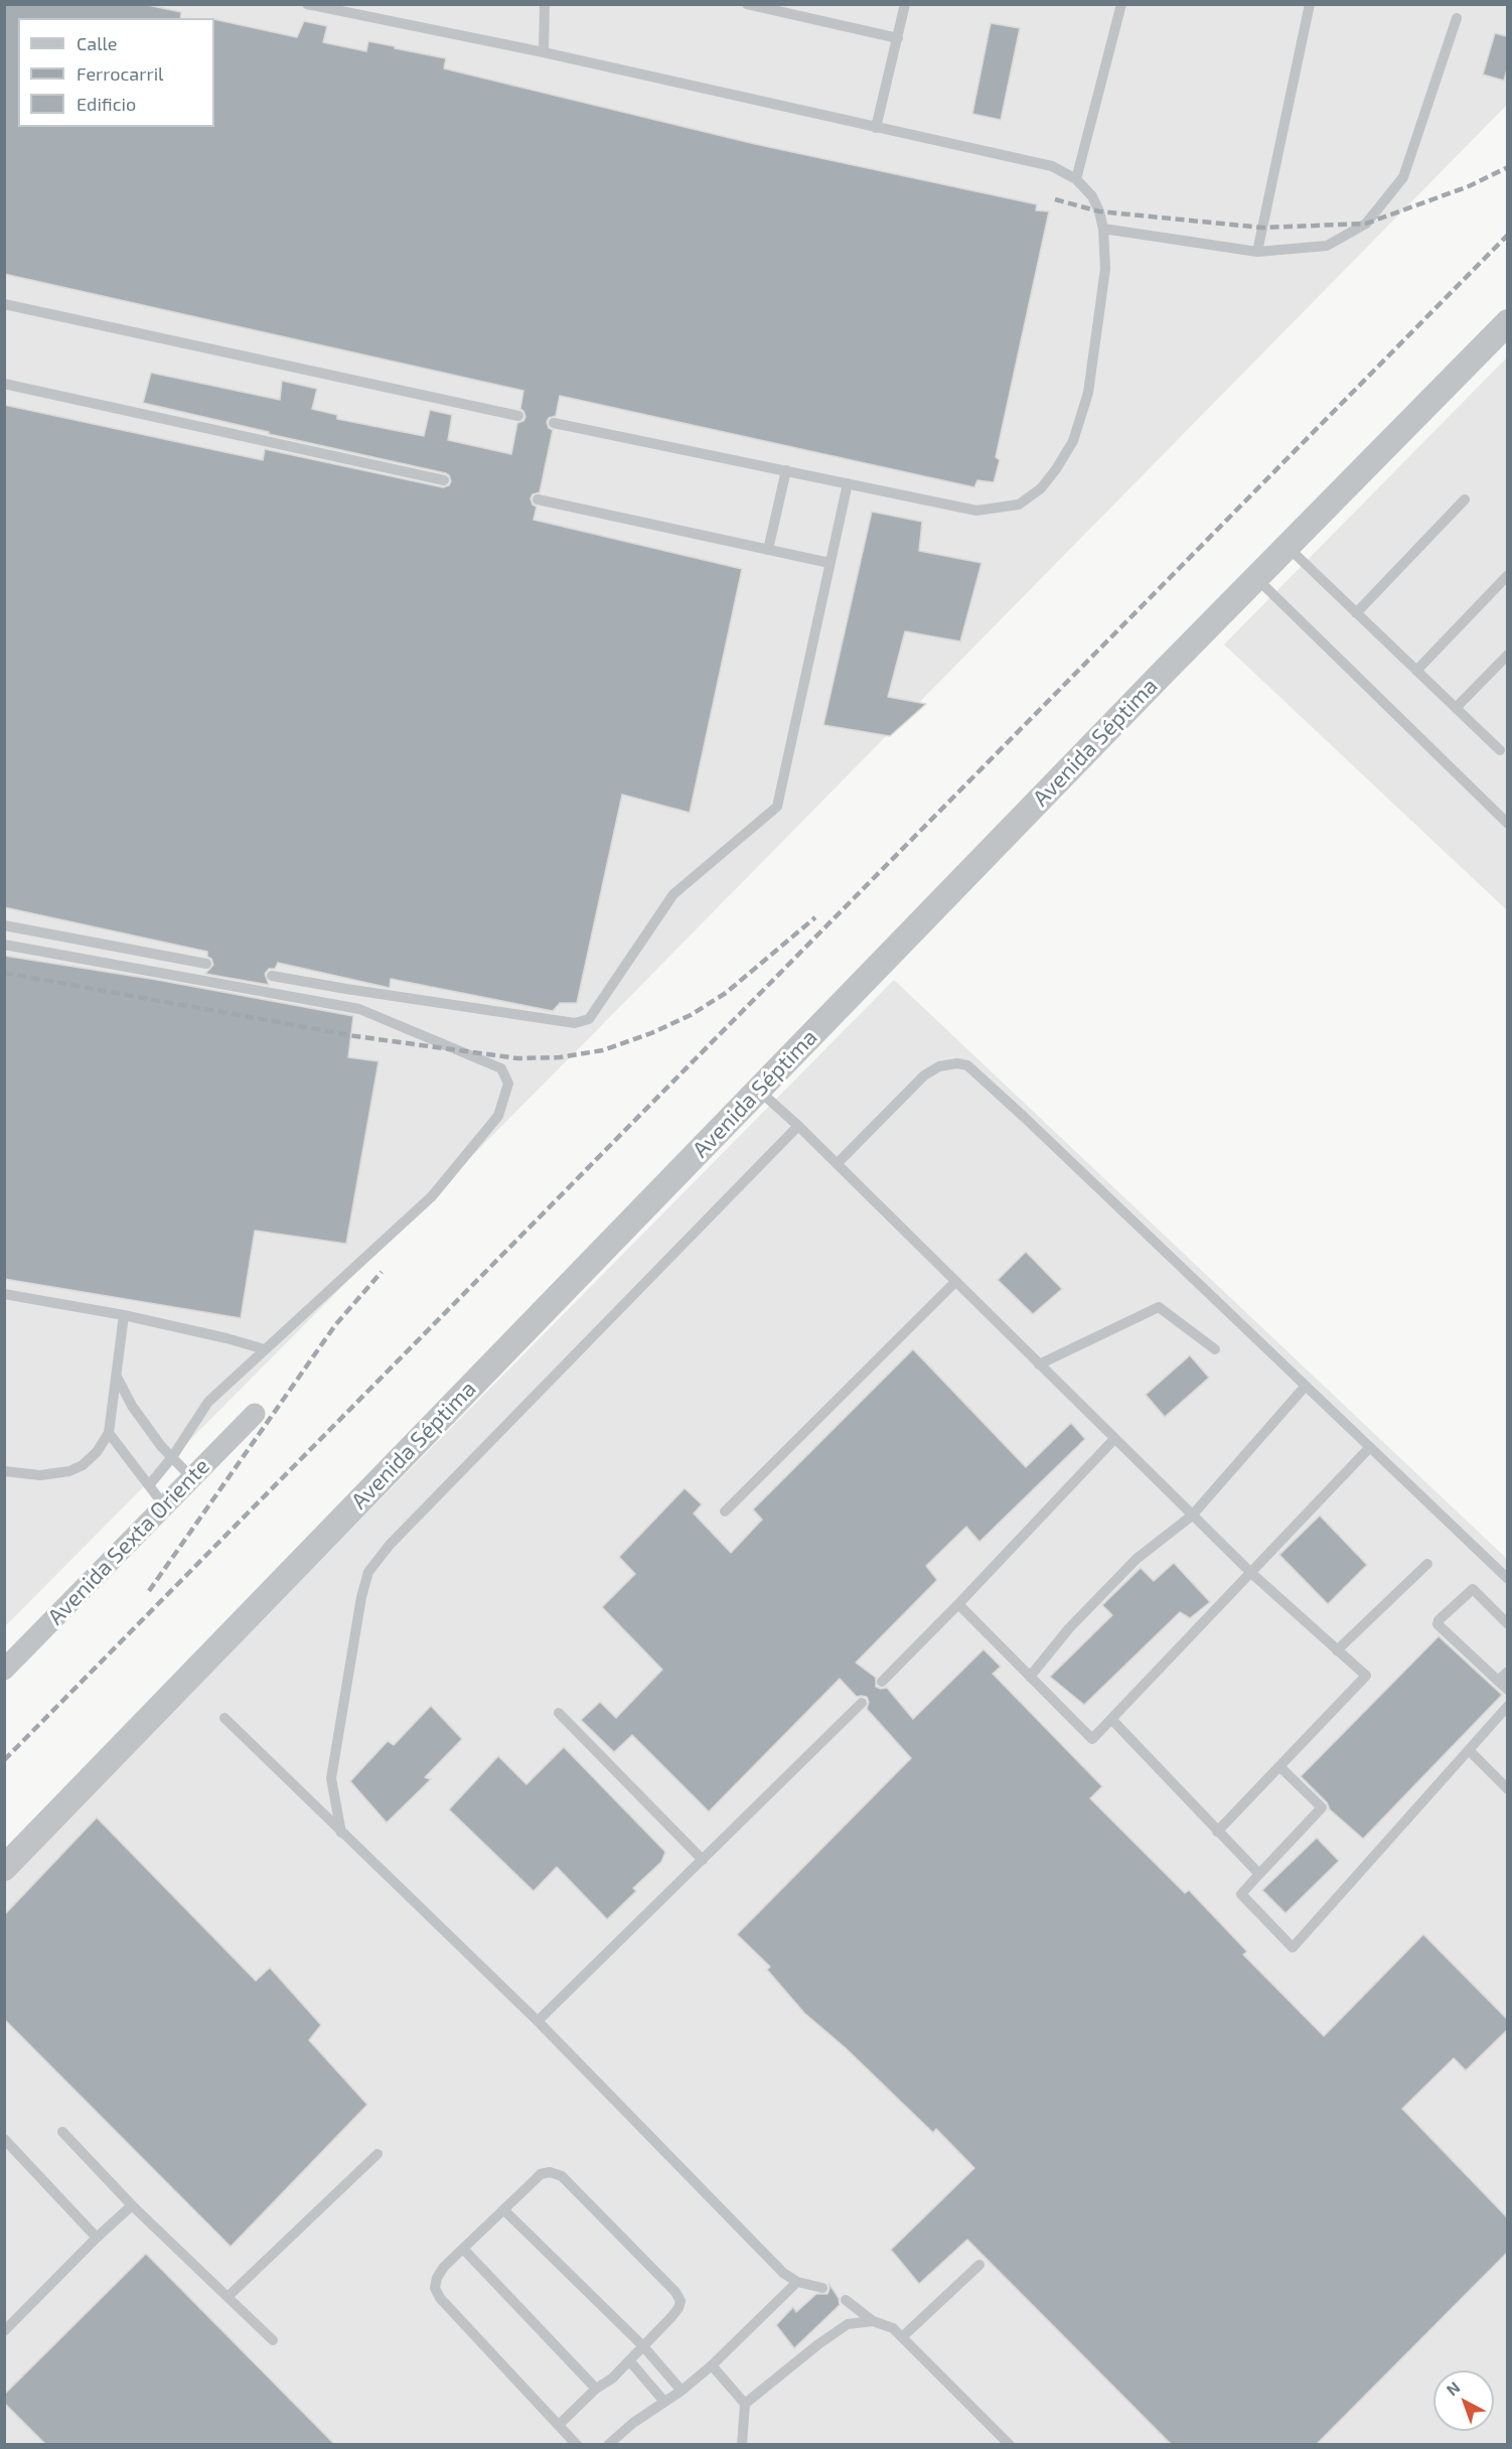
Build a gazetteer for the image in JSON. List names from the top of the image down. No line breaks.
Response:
{"streets":{"street":["Avenida Séptima","Avenida Sexta Oriente"]},"legend":["Calle","Ferrocarril","Edificio"],"north":"top left"}
